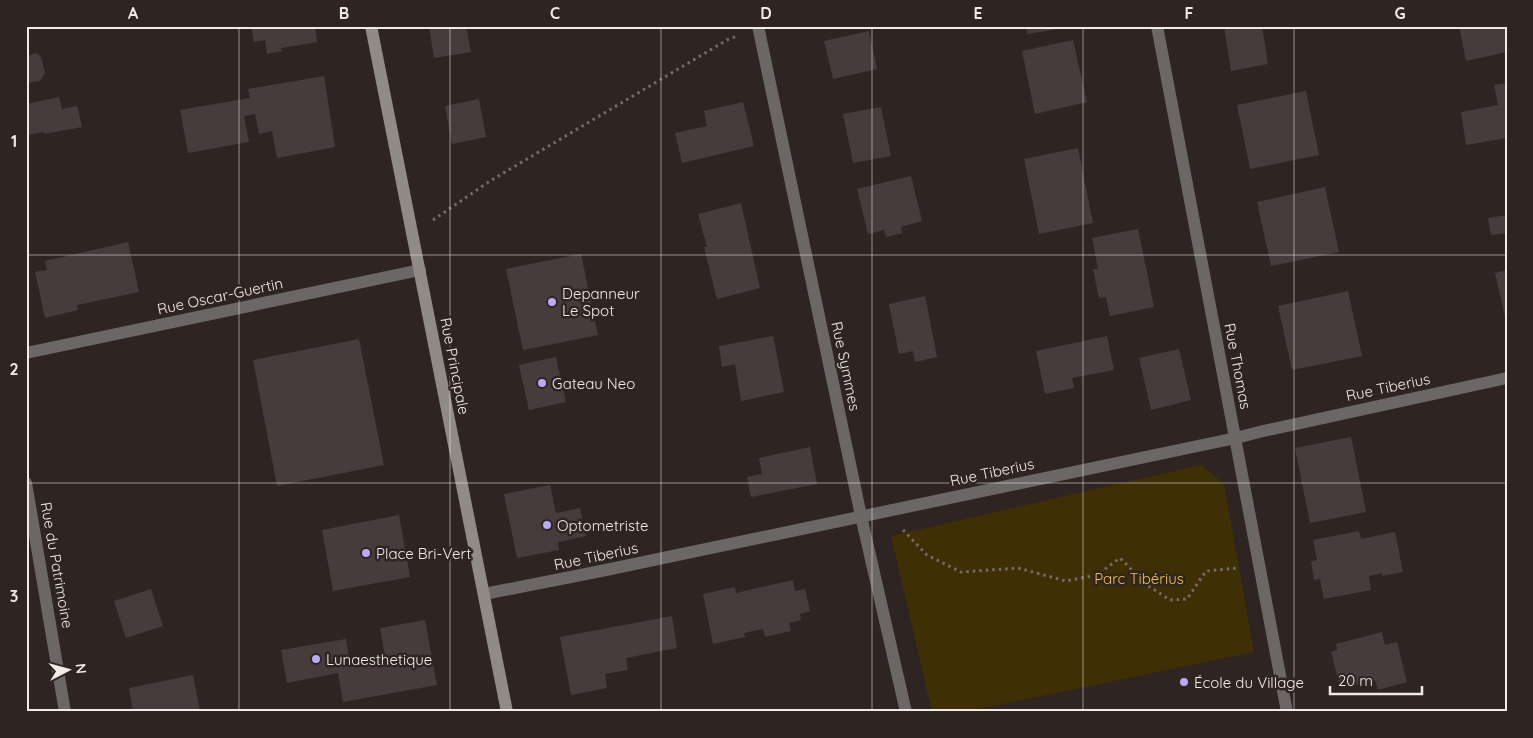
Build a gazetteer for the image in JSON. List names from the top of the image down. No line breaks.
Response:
{"streets":{"street":["Rue Oscar-Guertin","Rue Principale","Rue Symmes","Rue Thomas","Rue Tiberius","Rue du Patrimoine"]},"crossings":[["Rue Oscar-Guertin","Rue Principale"],["Rue Principale","Rue Tiberius"],["Rue Symmes","Rue Tiberius"],["Rue Thomas","Rue Tiberius"]],"parks":["Parc Tibérius"],"places":["Depanneur Le Spot","Gateau Neo","Optometriste","Place Bri-Vert","Lunaesthetique","École du Village"],"scale_bar":"20 m","north":"right","grid":{"columns":["A","B","C","D","E","F","G"],"rows":["1","2","3"]}}
